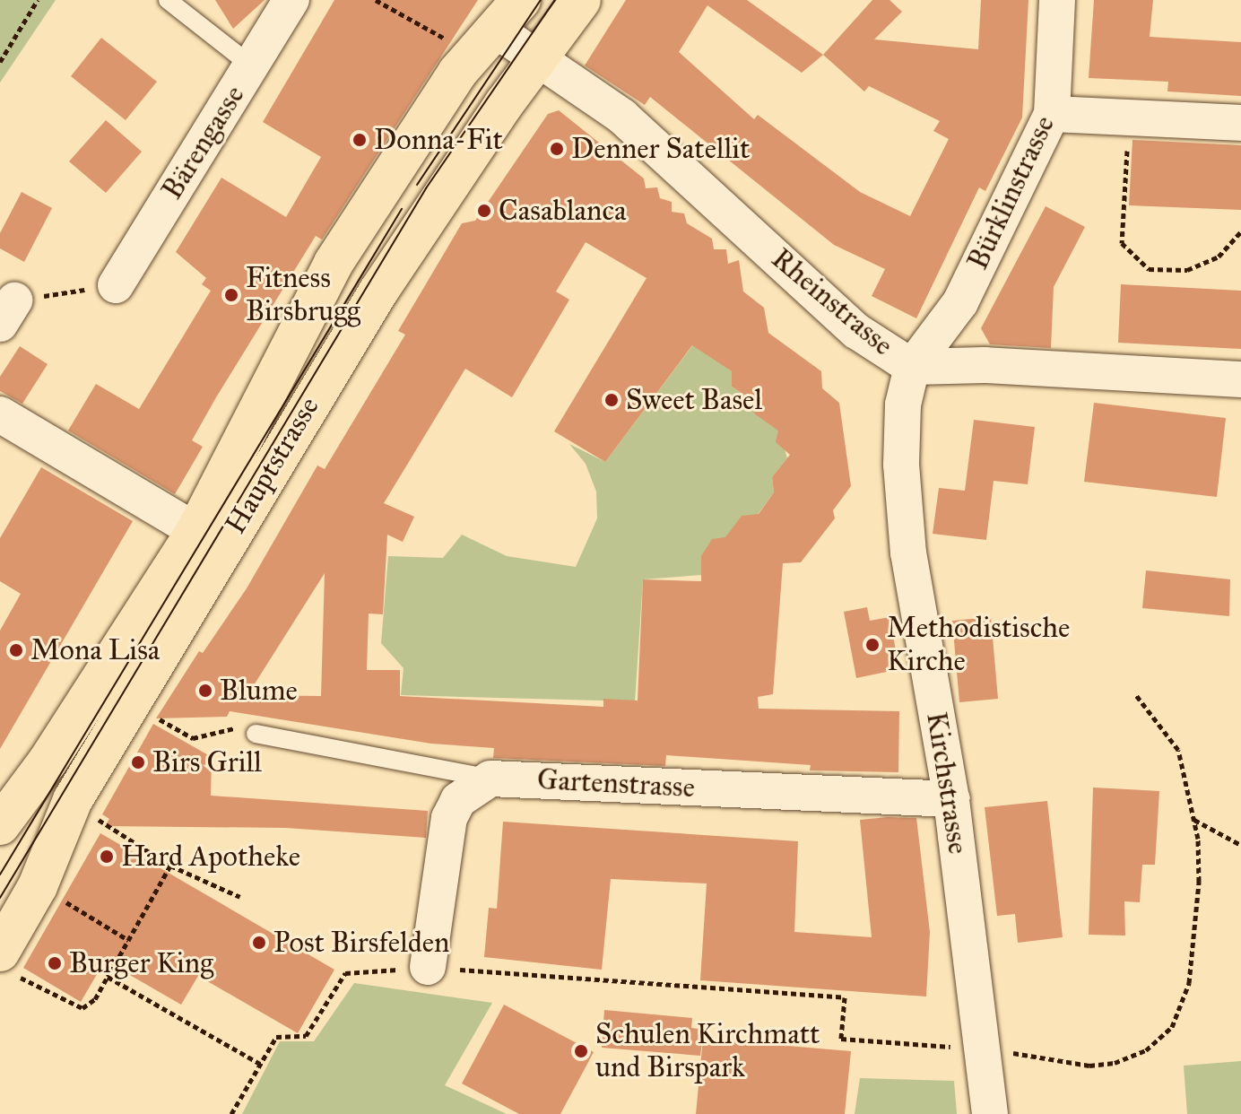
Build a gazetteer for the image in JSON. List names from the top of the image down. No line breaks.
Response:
{"streets":{"main road":["Hauptstrasse"],"street":["Bärengasse","Bürklinstrasse","Rheinstrasse","Kirchstrasse","Gartenstrasse"]},"crossings":[["Bürklinstrasse","Rheinstrasse"],["Bürklinstrasse","Kirchstrasse"],["Rheinstrasse","Hauptstrasse"],["Rheinstrasse","Kirchstrasse"],["Kirchstrasse","Gartenstrasse"]],"places":["Donna-Fit","Denner Satellit","Casablanca","Fitness Birsbrugg","Sweet Basel","Methodistische Kirche","Mona Lisa","Blume","Birs Grill","Hard Apotheke","Post Birsfelden","Burger King","Schulen Kirchmatt und Birspark"]}
